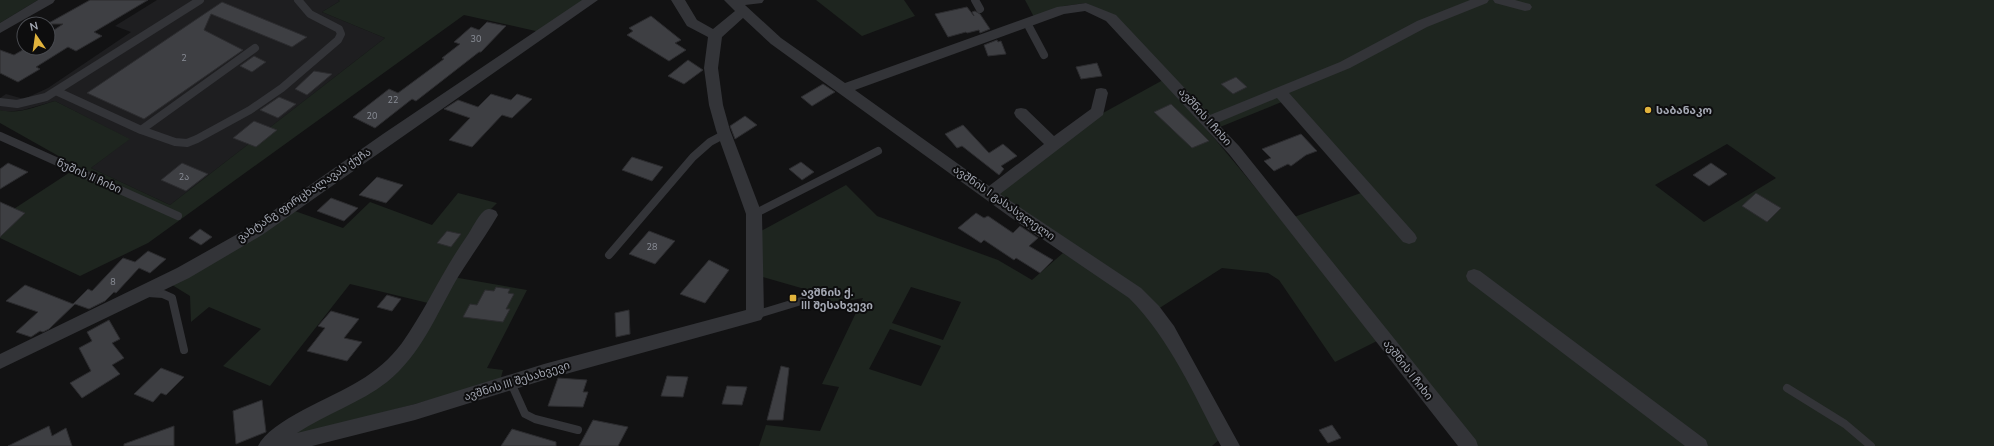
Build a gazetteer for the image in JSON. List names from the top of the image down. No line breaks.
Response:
{"streets":{"street":["ავშნის I ჩიხი","ვახტანგ ფირცხალავას ქუჩა","ავშნის I გასასვლელი","ავშნის III შესახვევი"],"lane":["ნუშის II ჩიხი"]},"crossings":[["ავშნის I ჩიხი","ავშნის I გასასვლელი"]],"places":{"other":["საბანაკო"],"transit":["ავშნის ქ. III შესახვევი"]},"house_numbers":["30","2","22","20","2ა","28","8"],"north":"top"}
